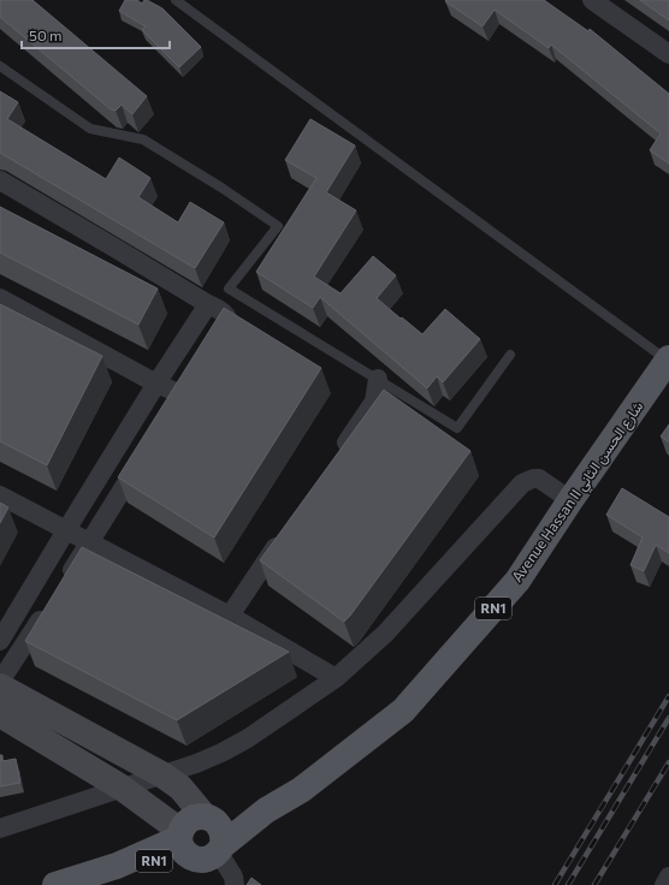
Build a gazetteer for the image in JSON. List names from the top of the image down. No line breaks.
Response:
{"streets":{"main road":["Avenue Hassan II شارع الحسن الثاني","RN1"]},"scale_bar":"50 m"}
